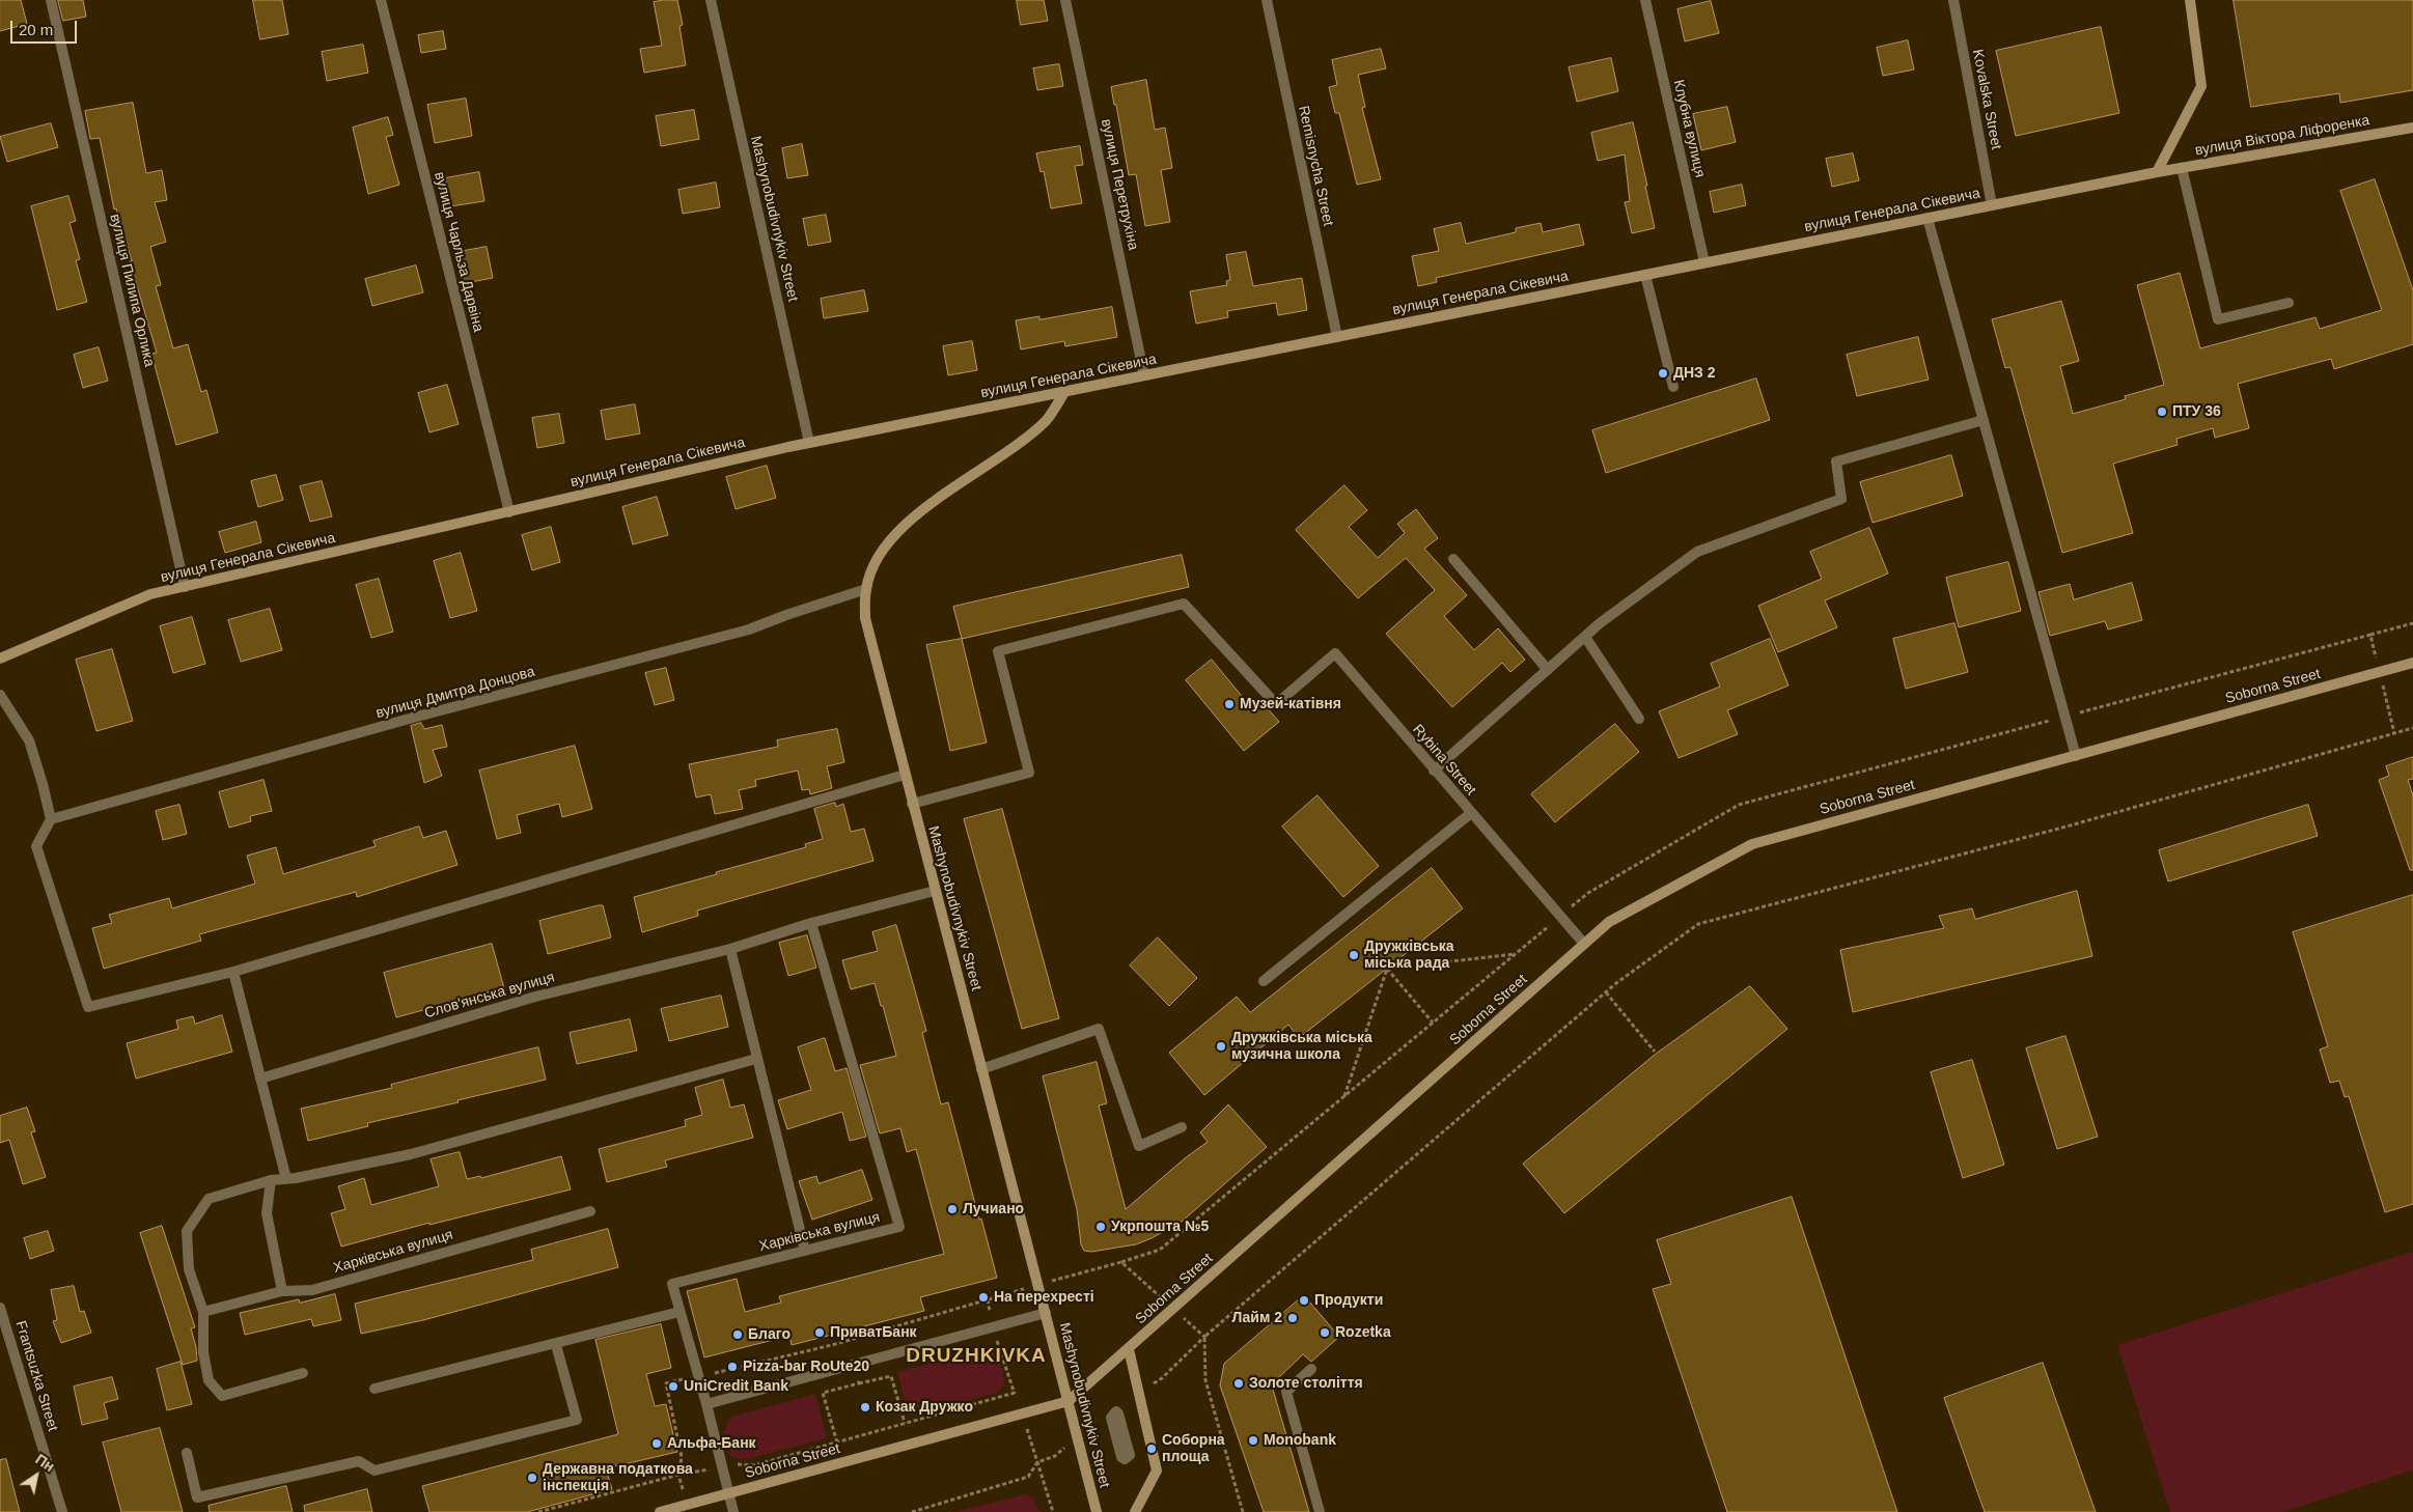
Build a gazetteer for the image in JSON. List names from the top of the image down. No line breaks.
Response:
{"streets":{"street":["Kovalska Street","Клубна вулиця","вулиця Віктора Ліфоренка","Remisnycha Street","вулиця Перетрухіна","вулиця Генерала Сікевича","Mashynobudivnykiv Street","вулиця Чарльза Дарвіна","вулиця Пилипа Орлика","Soborna Street","вулиця Дмитра Донцова","Rybina Street","Слов'янська вулиця","Харківська вулиця","Frantsuzka Street"]},"crossings":[["Kovalska Street","вулиця Генерала Сікевича"],["Клубна вулиця","вулиця Генерала Сікевича"],["вулиця Віктора Ліфоренка","вулиця Генерала Сікевича"],["Remisnycha Street","вулиця Генерала Сікевича"],["вулиця Перетрухіна","вулиця Генерала Сікевича"],["вулиця Генерала Сікевича","Mashynobudivnykiv Street"],["вулиця Генерала Сікевича","вулиця Чарльза Дарвіна"],["вулиця Генерала Сікевича","вулиця Пилипа Орлика"],["Mashynobudivnykiv Street","Soborna Street"],["Mashynobudivnykiv Street","вулиця Дмитра Донцова"],["Mashynobudivnykiv Street","Rybina Street"],["Mashynobudivnykiv Street","Слов'янська вулиця"],["Soborna Street","Rybina Street"],["Слов'янська вулиця","Харківська вулиця"]],"districts":["DRUZHKIVKA"],"places":["ДНЗ 2","ПТУ 36","Музей-катівня","Дружківська міська рада","Дружківська міська музична школа","Лучиано","Укрпошта №5","На перехресті","Продукти","Лайм 2","ПриватБанк","Rozetka","Благо","Pizza-bar RoUte20","Золоте століття","UniCredit Bank","Козак Дружко","Monobank","Альфа-Банк","Соборна площа","Державна податкова інспекція"],"scale_bar":"20 m","north":"top right"}
